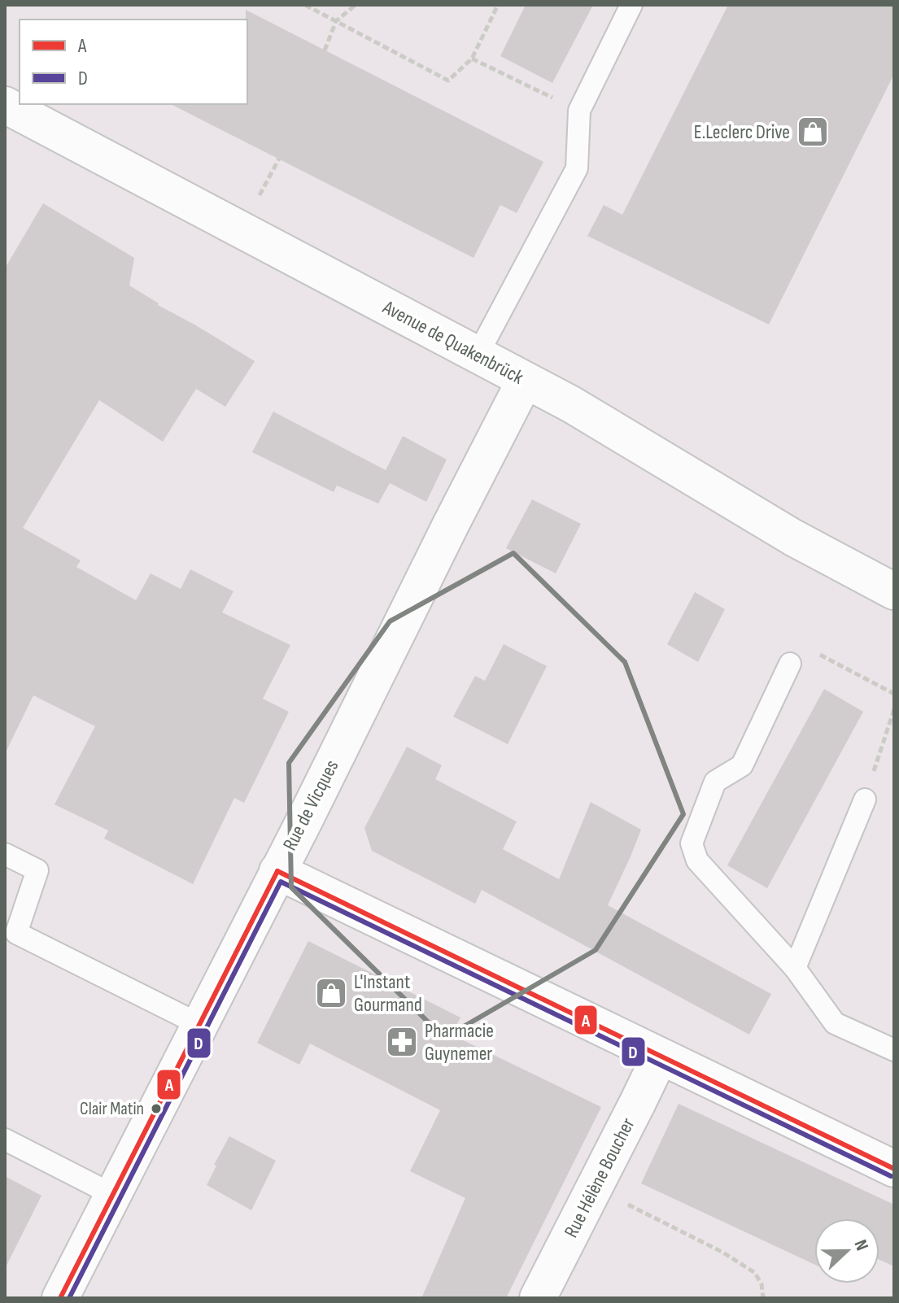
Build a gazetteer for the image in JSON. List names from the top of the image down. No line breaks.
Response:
{"streets":{"street":["Avenue de Quakenbrück","Rue de Vicques","Rue Hélène Boucher"]},"crossings":[["Avenue de Quakenbrück","Rue de Vicques"]],"places":{"shop":["E.Leclerc Drive","L'Instant Gourmand"],"pharmacy":["Pharmacie Guynemer"],"other":["Clair Matin"]},"lines":["transit line A","transit line D"],"legend":["A","D"],"north":"right"}
